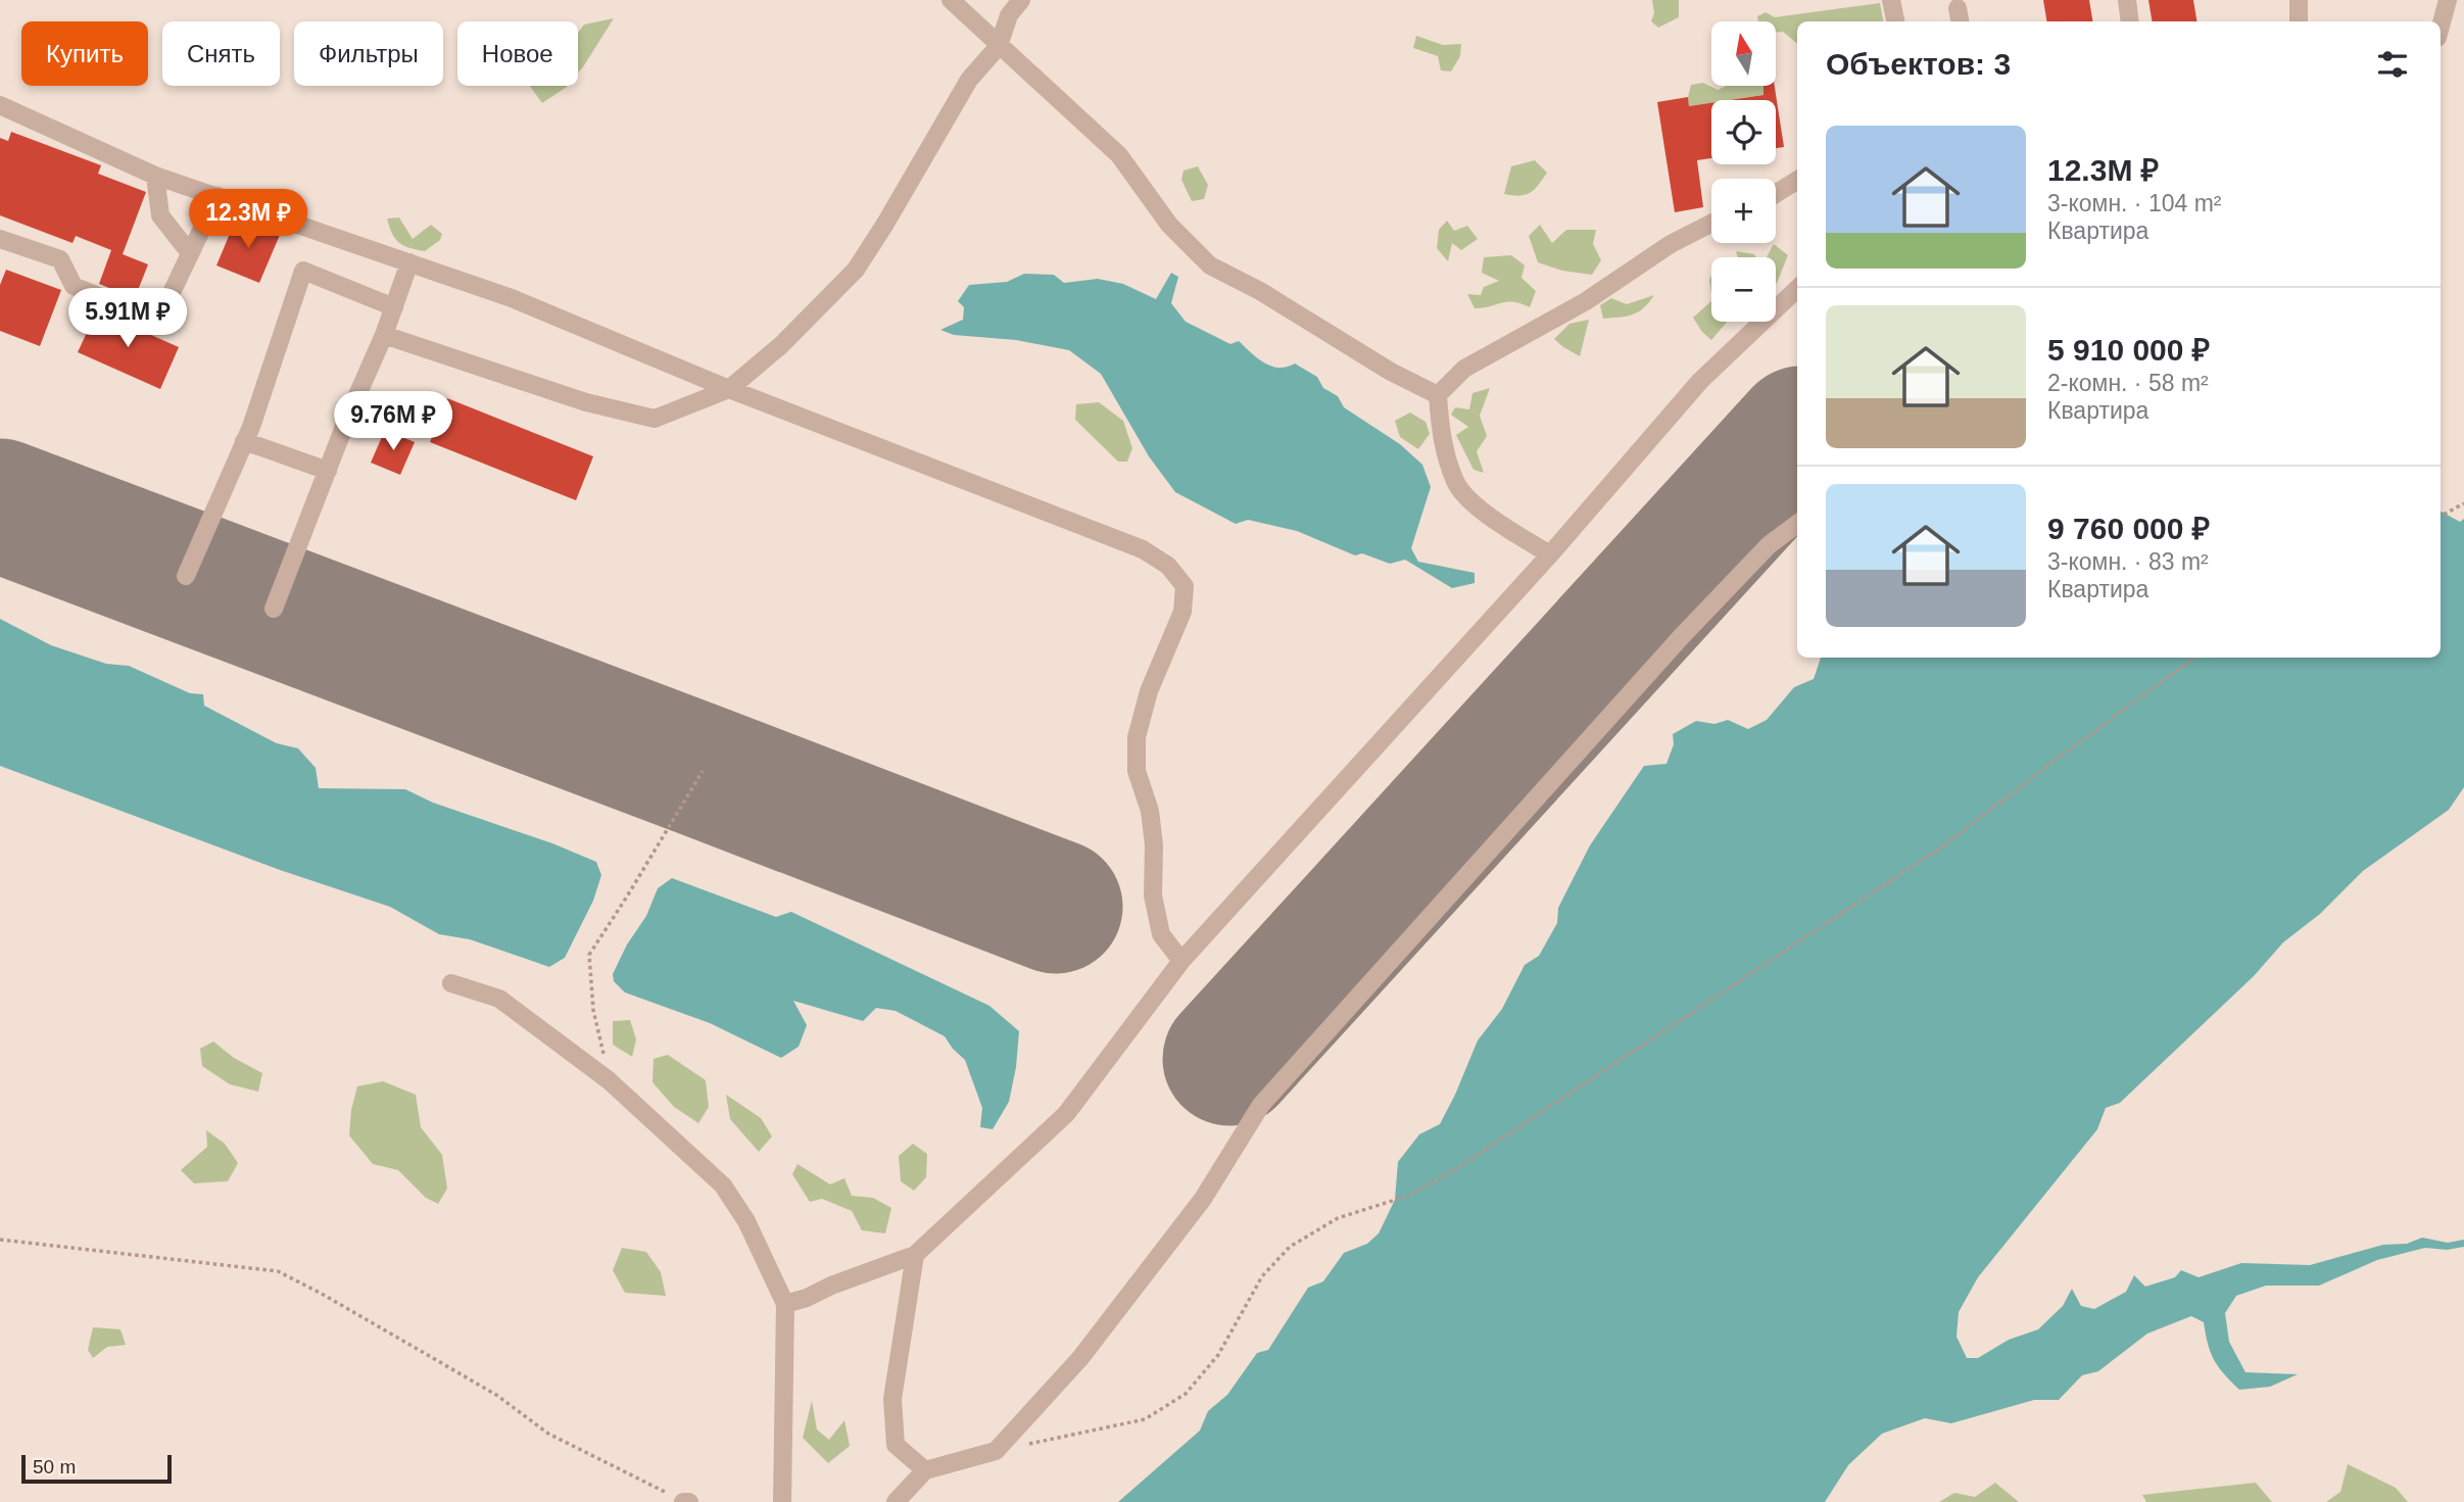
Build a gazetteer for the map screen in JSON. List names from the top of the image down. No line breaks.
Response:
{"scale_bar":"50 m","north":"top","page":{"map_buttons":["+","−"],"chip":["Купить","Снять","Фильтры","Новое"],"heading":"Объектов: 3","list":[{"name":"12.3M ₽","note":"3-комн. · 104 m² · Квартира"},{"name":"5 910 000 ₽","note":"2-комн. · 58 m² · Квартира"},{"name":"9 760 000 ₽","note":"3-комн. · 83 m² · Квартира"}],"price":["12.3M ₽","5.91M ₽","9.76M ₽"],"scale":"50 m"}}
